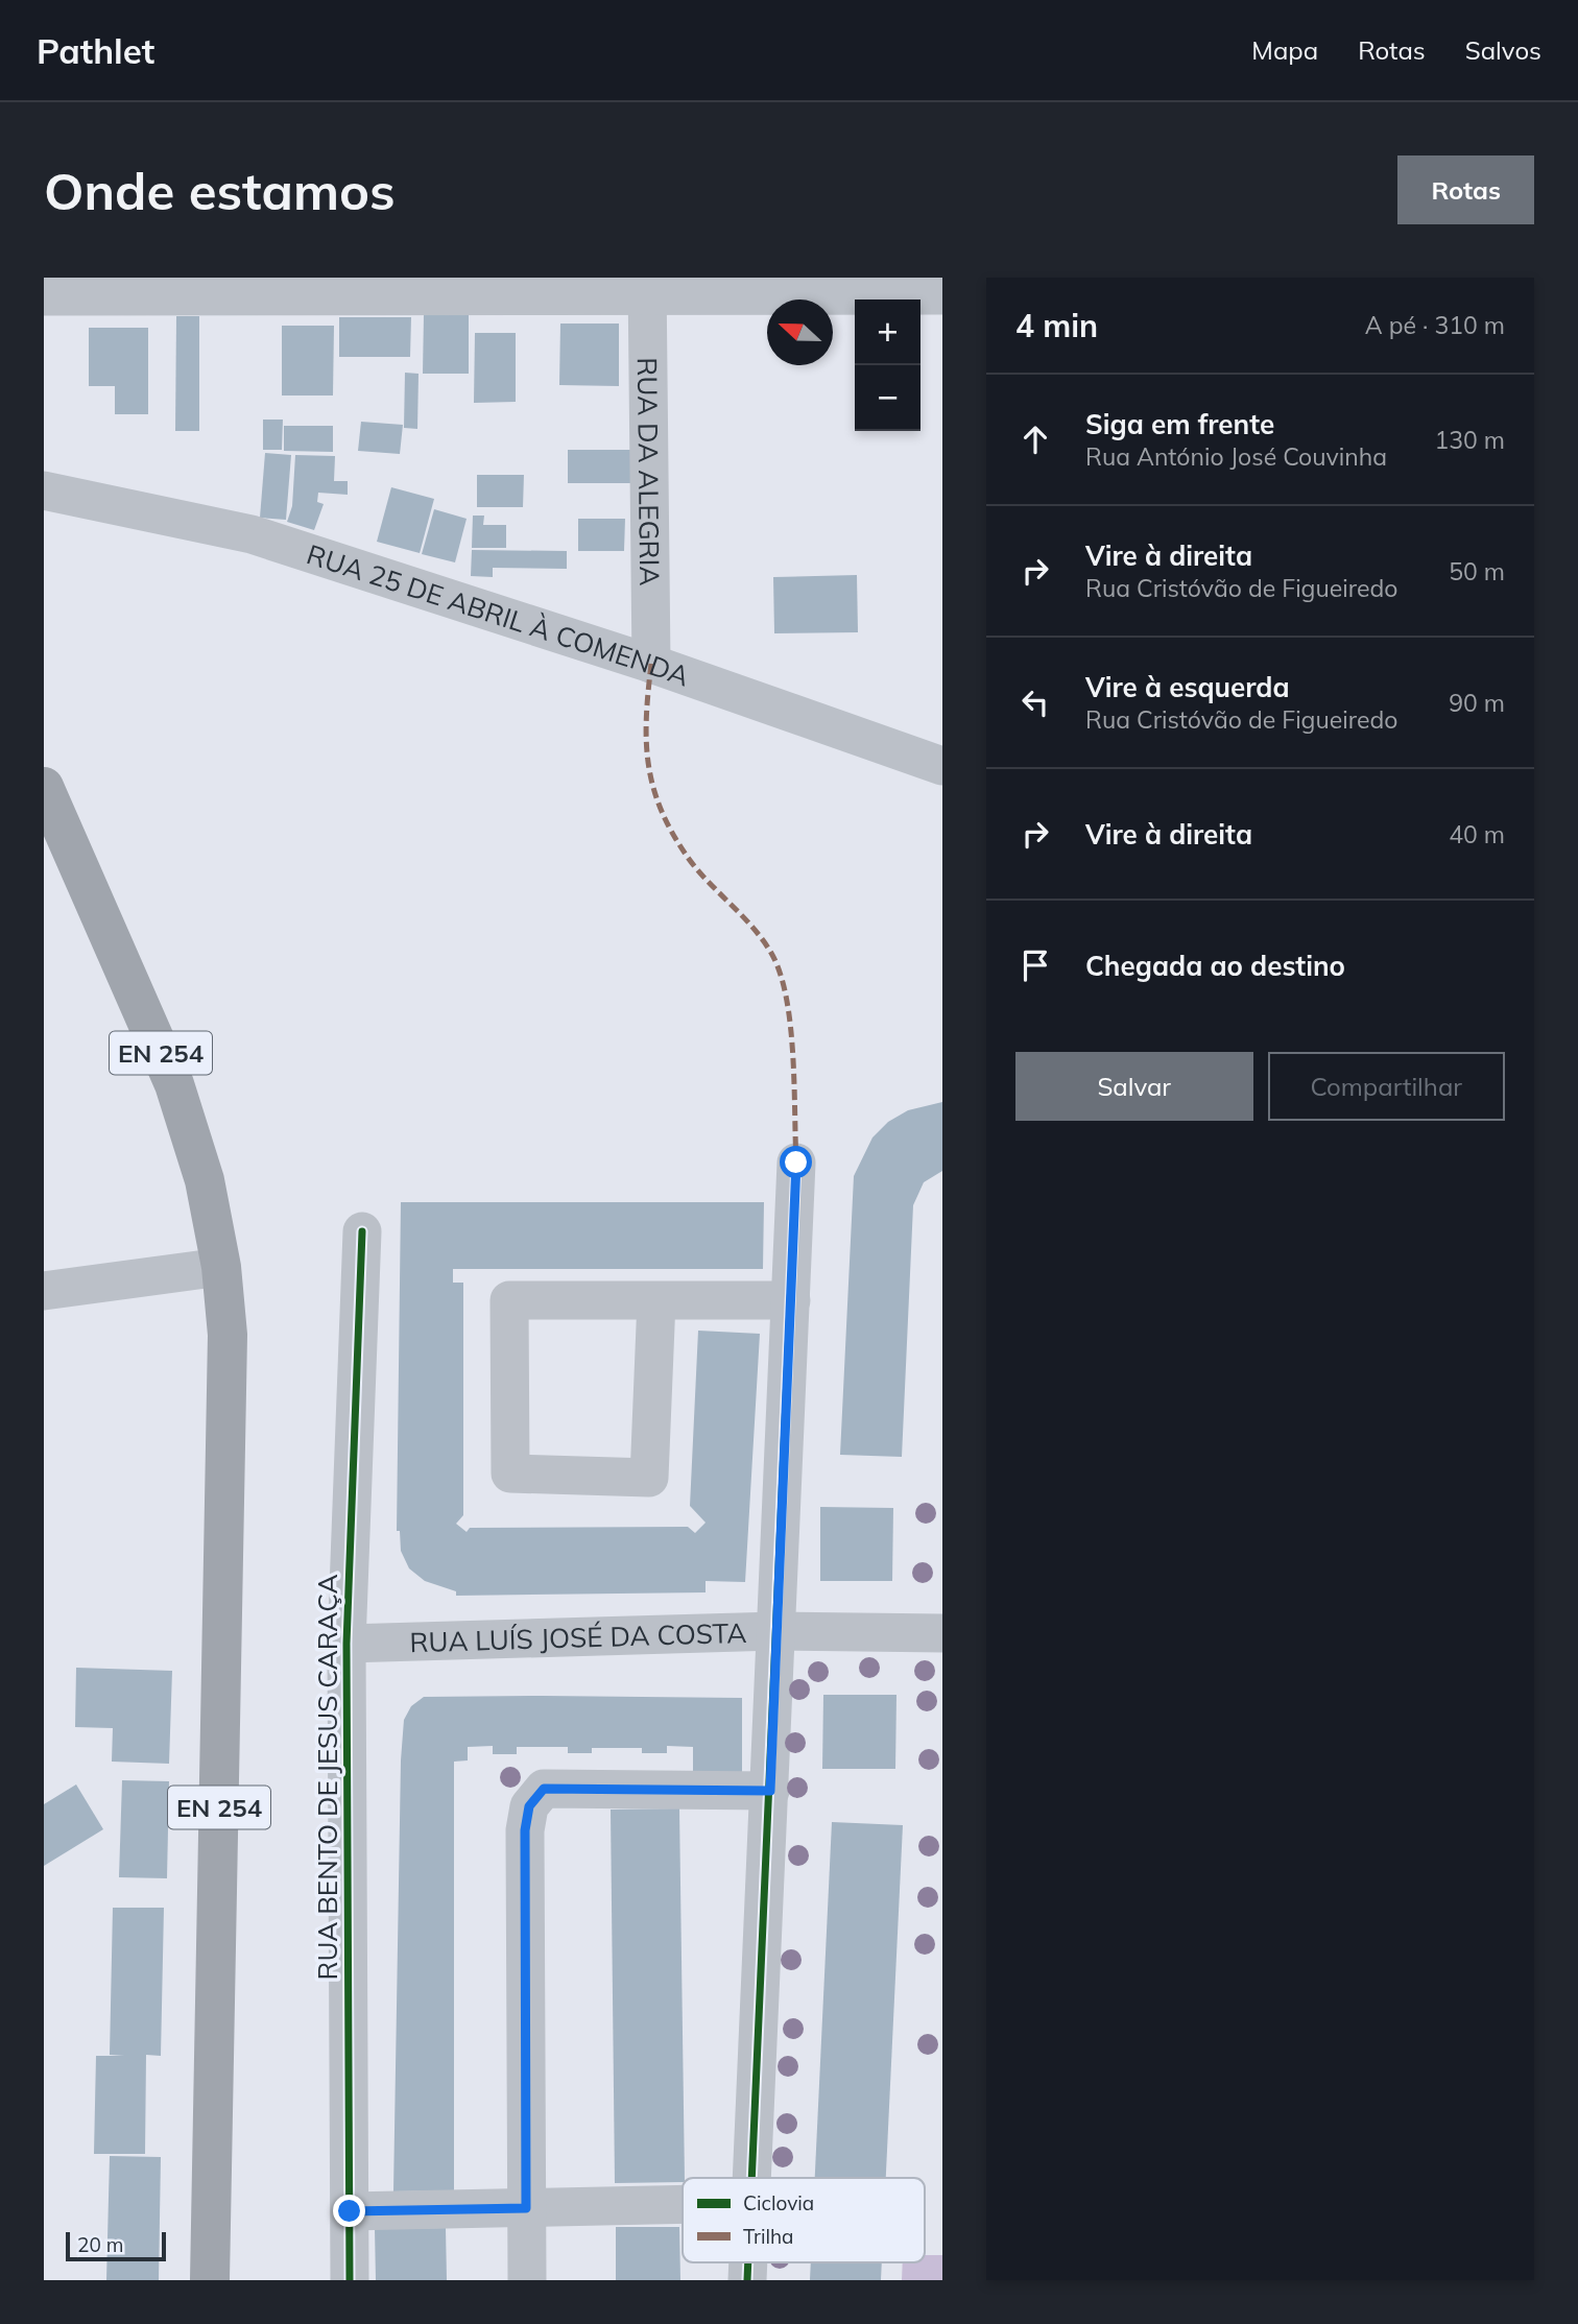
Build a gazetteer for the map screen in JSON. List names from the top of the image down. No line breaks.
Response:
{"streets":{"main road":["EN 254"],"street":["RUA DA ALEGRIA","RUA 25 DE ABRIL À COMENDA","RUA LUÍS JOSÉ DA COSTA","RUA BENTO DE JESUS CARAÇA"]},"crossings":[["RUA DA ALEGRIA","RUA 25 DE ABRIL À COMENDA"],["RUA LUÍS JOSÉ DA COSTA","RUA BENTO DE JESUS CARAÇA"]],"legend":["Ciclovia","Trilha"],"scale_bar":"20 m","north":"left","page":{"header":"Pathlet","nav":["Mapa","Rotas","Salvos"],"buttons":["Rotas",["Salvar","Compartilhar"]],"title":"Onde estamos","heading":["4 min","A pé · 310 m"],"map_buttons":["+","−"],"list":[["Siga em frente","Rua António José Couvinha","130 m"],["Vire à direita","Rua Cristóvão de Figueiredo","50 m"],["Vire à esquerda","Rua Cristóvão de Figueiredo","90 m"],["Vire à direita","40 m"],"Chegada ao destino"],"scale":"20 m"}}
